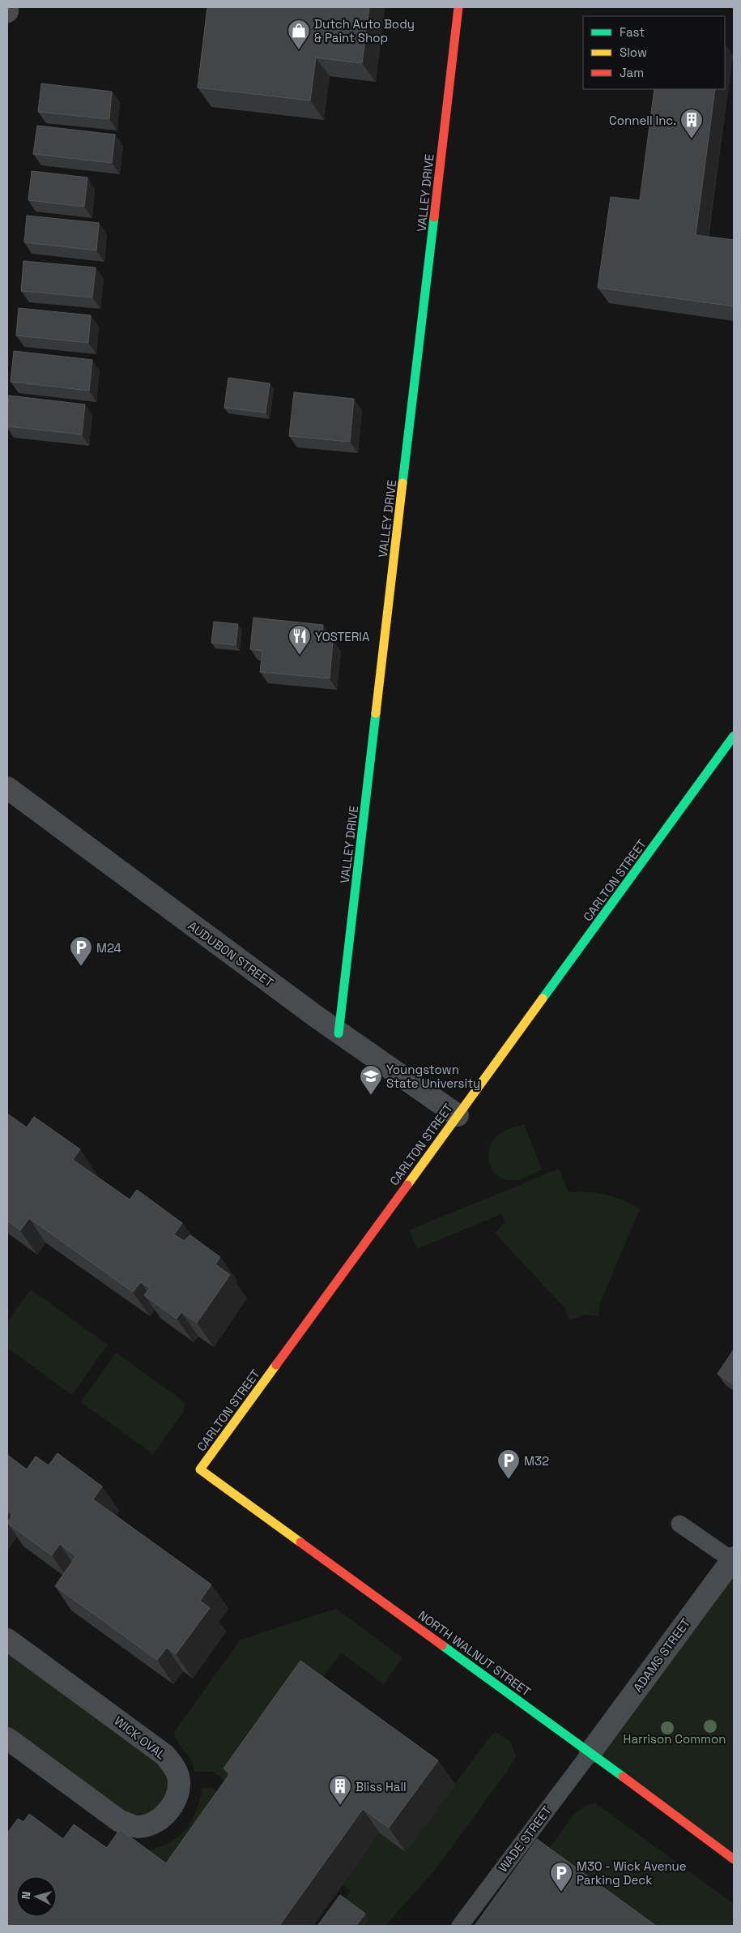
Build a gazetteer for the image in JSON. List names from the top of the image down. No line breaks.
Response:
{"streets":{"street":["VALLEY DRIVE","CARLTON STREET","AUDUBON STREET","NORTH WALNUT STREET","ADAMS STREET","WICK OVAL"],"lane":["WADE STREET"]},"crossings":[["VALLEY DRIVE","AUDUBON STREET"],["CARLTON STREET","AUDUBON STREET"],["CARLTON STREET","NORTH WALNUT STREET"],["NORTH WALNUT STREET","ADAMS STREET"],["NORTH WALNUT STREET","WADE STREET"],["ADAMS STREET","WADE STREET"]],"parks":["Harrison Common"],"places":{"shop":["Dutch Auto Body & Paint Shop"],"building":["Connell Inc.","Bliss Hall"],"restaurant":["YOSTERIA"],"parking":["M24","M32","M30 - Wick Avenue Parking Deck"],"school or university":["Youngstown State University"]},"legend":["Fast","Slow","Jam"],"north":"left"}
